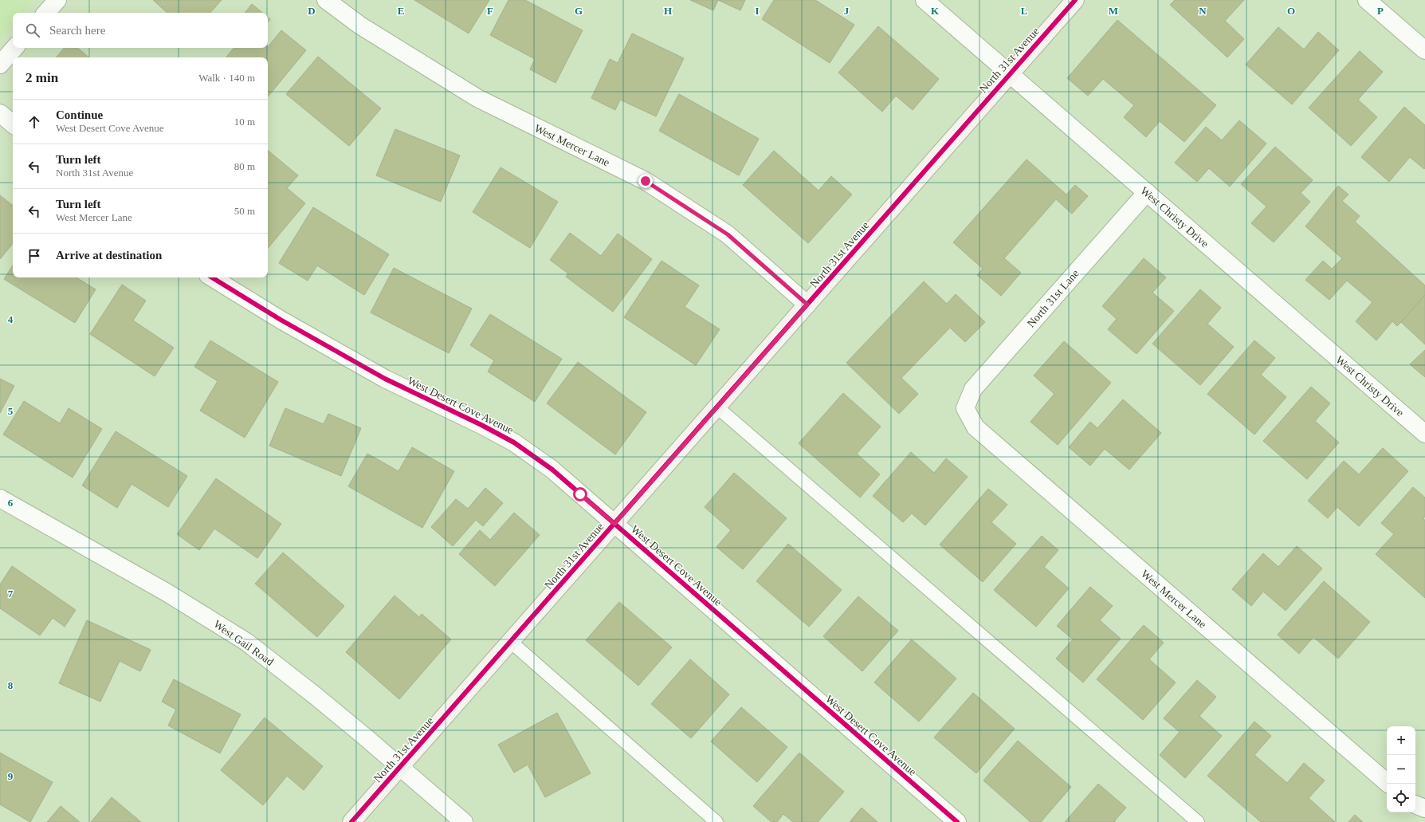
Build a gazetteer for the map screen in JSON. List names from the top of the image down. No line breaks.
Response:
{"streets":{"street":["North 31st Avenue","West Mercer Lane","West Christy Drive","North 31st Lane","West Desert Cove Avenue","West Gail Road"]},"crossings":[["North 31st Avenue","West Mercer Lane"],["North 31st Avenue","West Christy Drive"],["North 31st Avenue","West Desert Cove Avenue"],["North 31st Avenue","West Gail Road"],["West Mercer Lane","North 31st Lane"],["West Christy Drive","North 31st Lane"]],"page":{"search":"Search here","heading":["2 min","Walk · 140 m"],"list":[["Continue","West Desert Cove Avenue","10 m"],["Turn left","North 31st Avenue","80 m"],["Turn left","West Mercer Lane","50 m"],"Arrive at destination"],"map_buttons":["+","−"]},"grid":{"columns":["D","E","F","G","H","I","J","K","L","M","N","O","P"],"rows":["4","5","6","7","8","9"]}}
